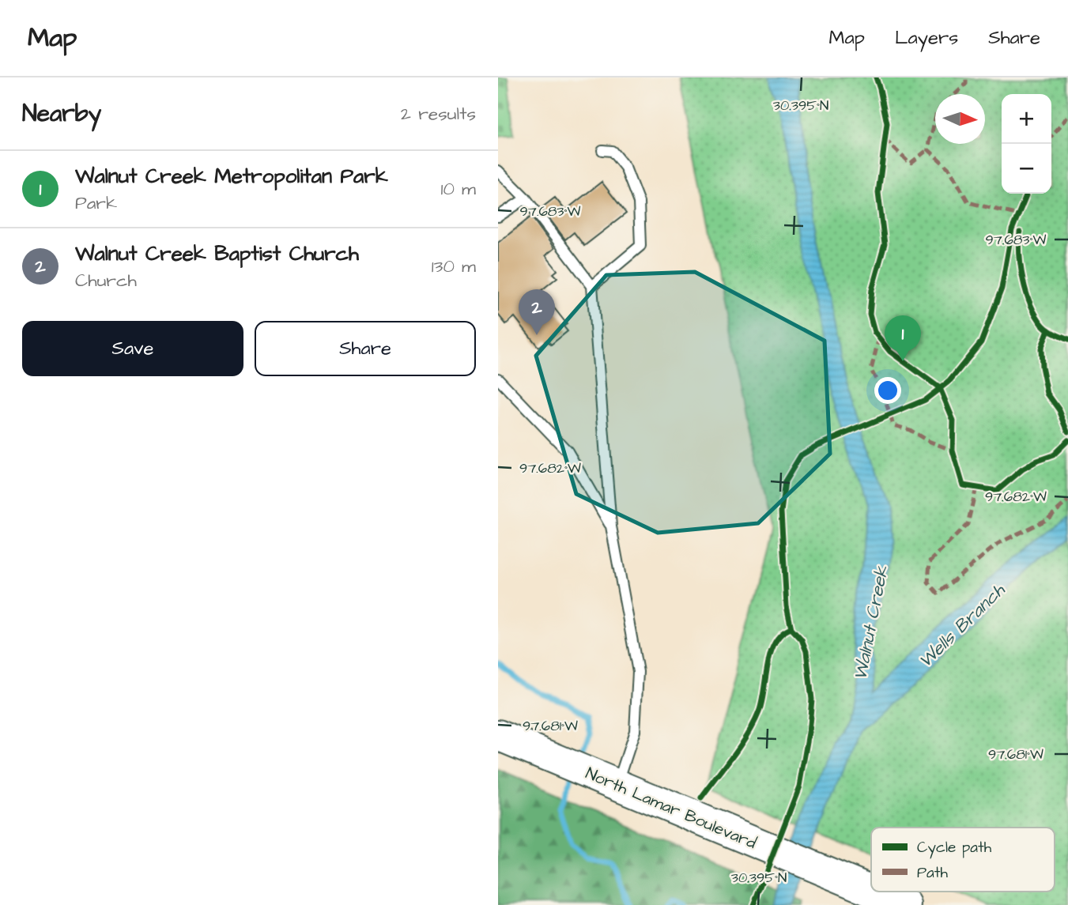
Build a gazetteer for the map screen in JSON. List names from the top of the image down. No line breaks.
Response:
{"streets":{"main road":["North Lamar Boulevard"]},"water":["Walnut Creek","Wells Branch"],"legend":["Cycle path","Path"],"north":"right","page":{"header":"Map","nav":["Map","Layers","Share"],"heading":["Nearby","2 results"],"map_buttons":["+","−"],"list":[{"mark":"1","name":"Walnut Creek Metropolitan Park","note":"Park","value":"10 m"},{"mark":"2","name":"Walnut Creek Baptist Church","note":"Church","value":"130 m"}],"pins":["2","1"],"buttons":["Save","Share"]},"coordinates":["30.395°N","97.683°W","97.682°W","97.681°W"]}
